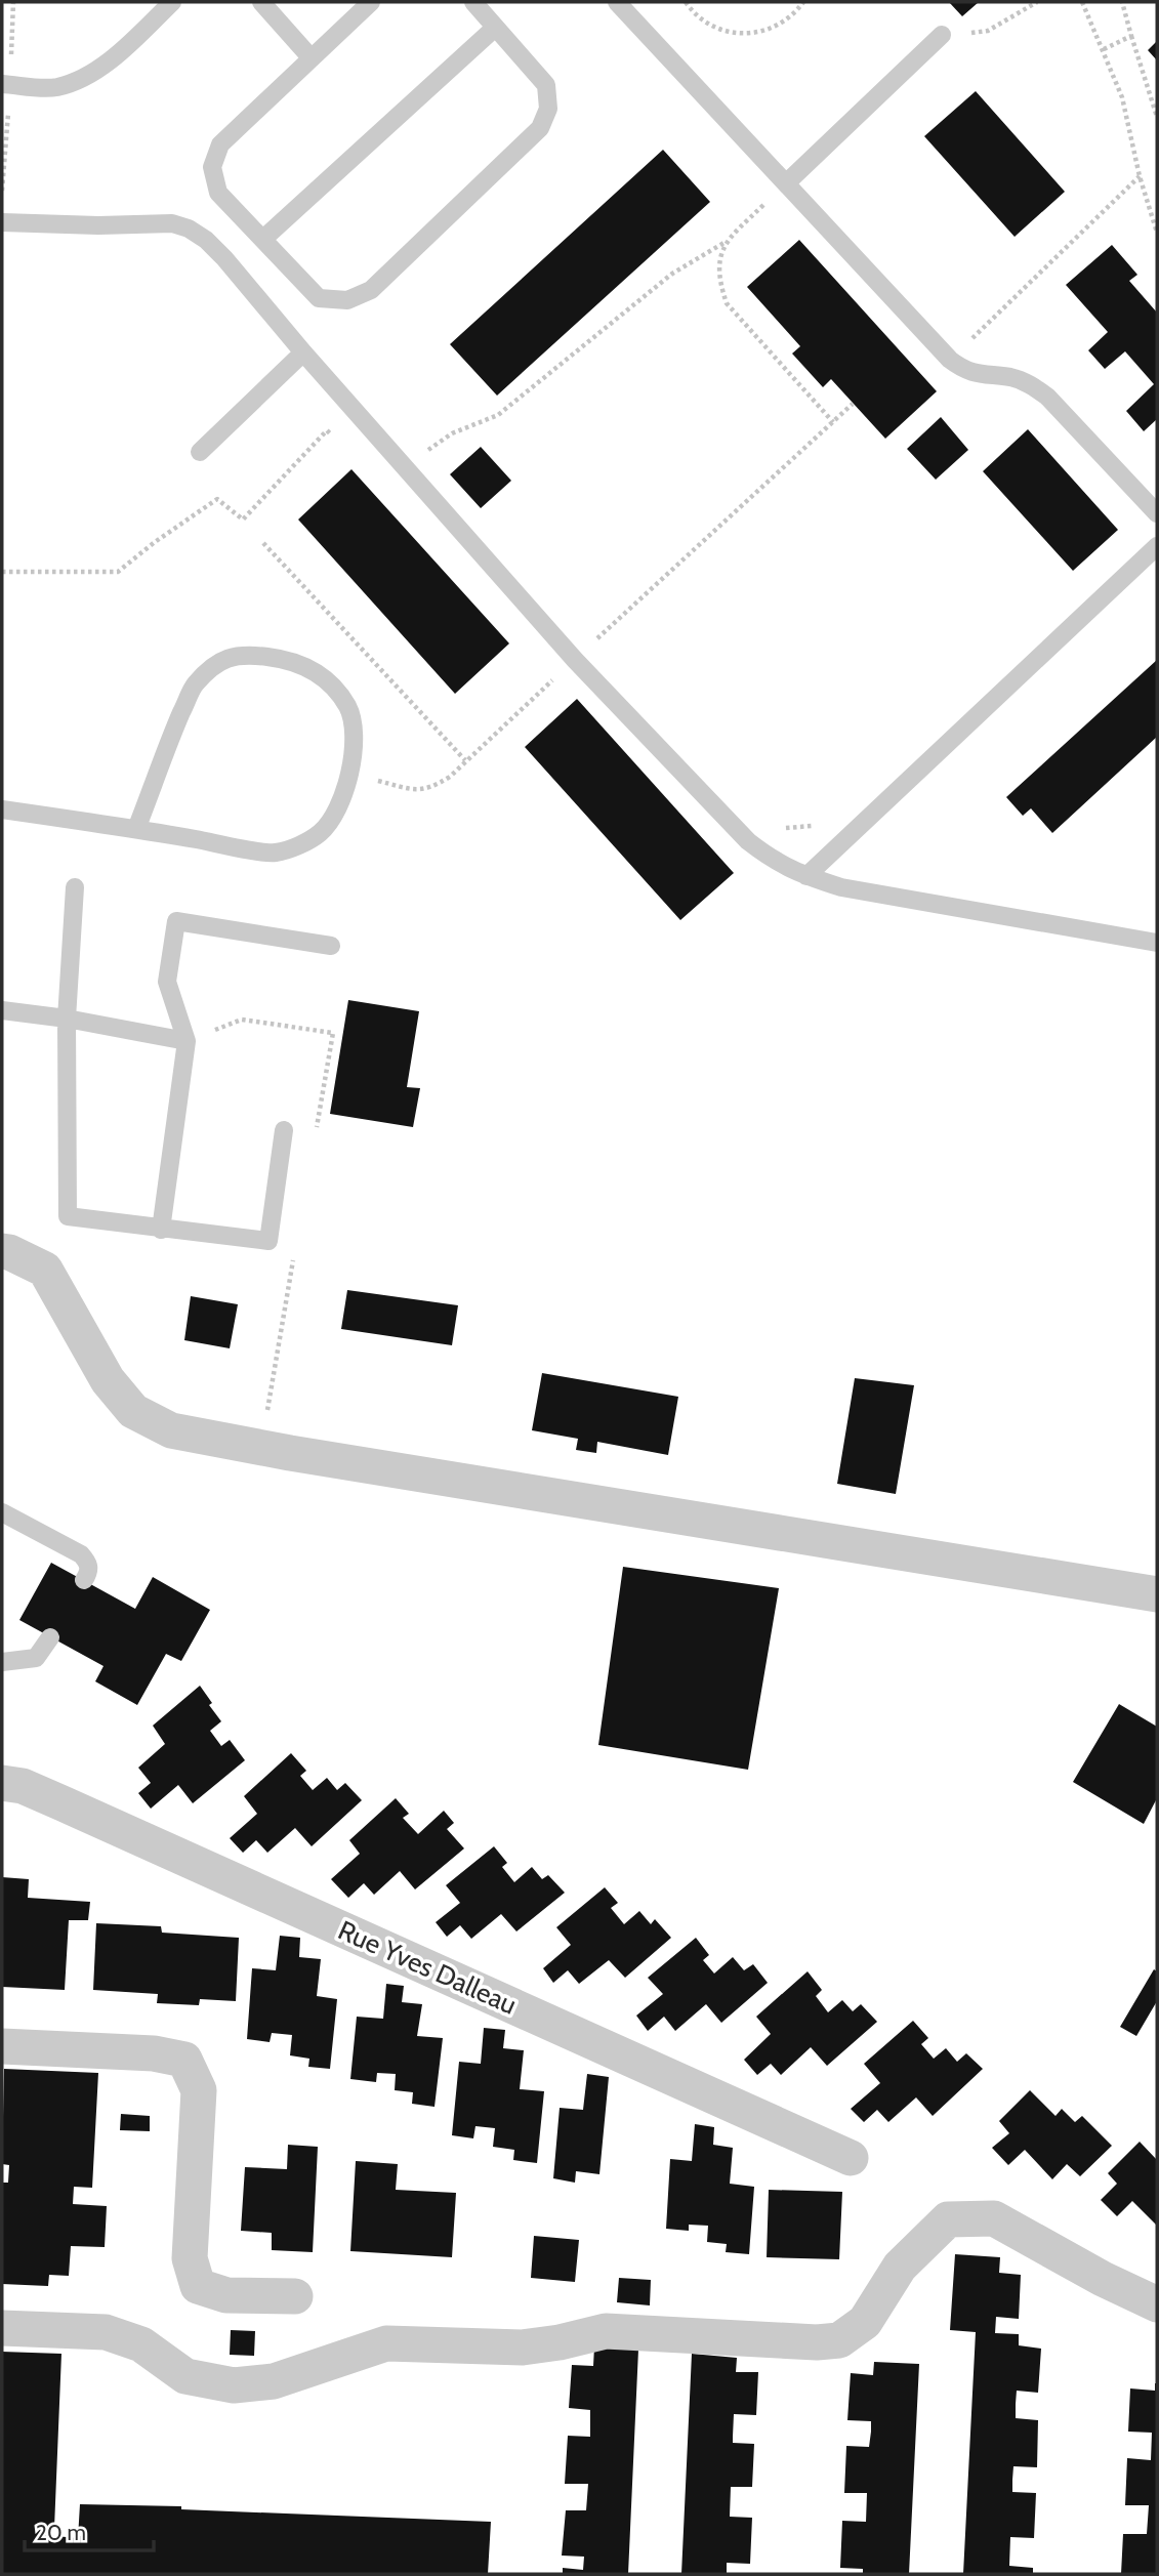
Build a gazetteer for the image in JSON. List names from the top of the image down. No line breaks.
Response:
{"streets":{"street":["Rue Yves Dalleau"]},"scale_bar":"20 m"}
